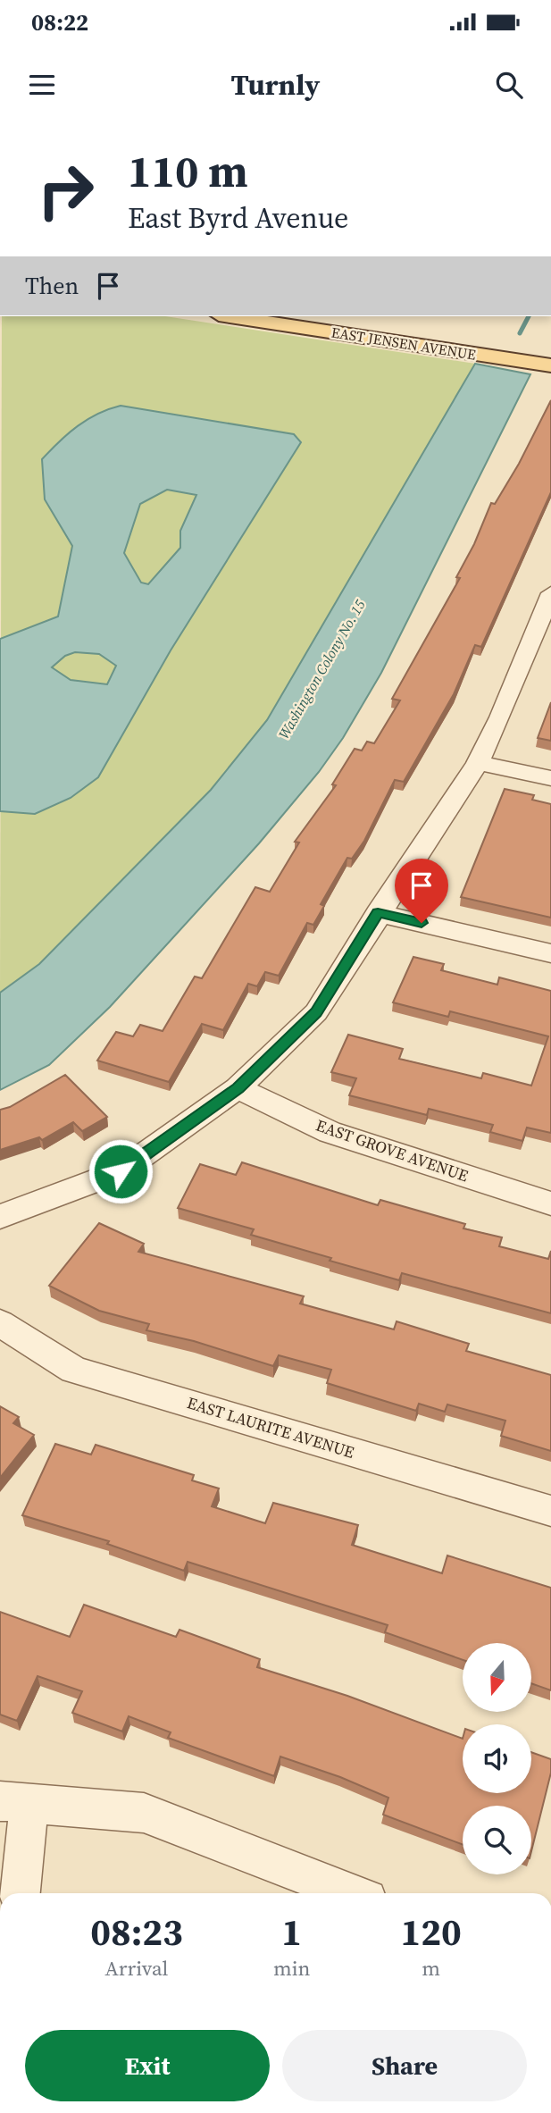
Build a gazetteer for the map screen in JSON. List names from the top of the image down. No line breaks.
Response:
{"streets":{"main road":["EAST JENSEN AVENUE"],"street":["EAST GROVE AVENUE","EAST LAURITE AVENUE"]},"water":["Washington Colony No. 15"],"north":"bottom","page":{"status":"08:22","header":"Turnly","turn":["110 m","East Byrd Avenue"],"then":"Then","eta":["08:23","Arrival","1","min","120","m"],"buttons":["Exit","Share"]}}
